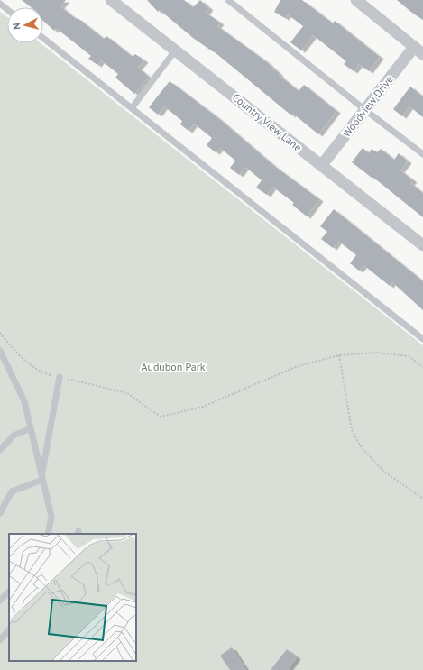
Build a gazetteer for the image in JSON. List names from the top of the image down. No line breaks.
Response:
{"streets":{"street":["Woodview Drive","Country View Lane"]},"crossings":[["Woodview Drive","Country View Lane"]],"parks":["Audubon Park"],"north":"left"}
